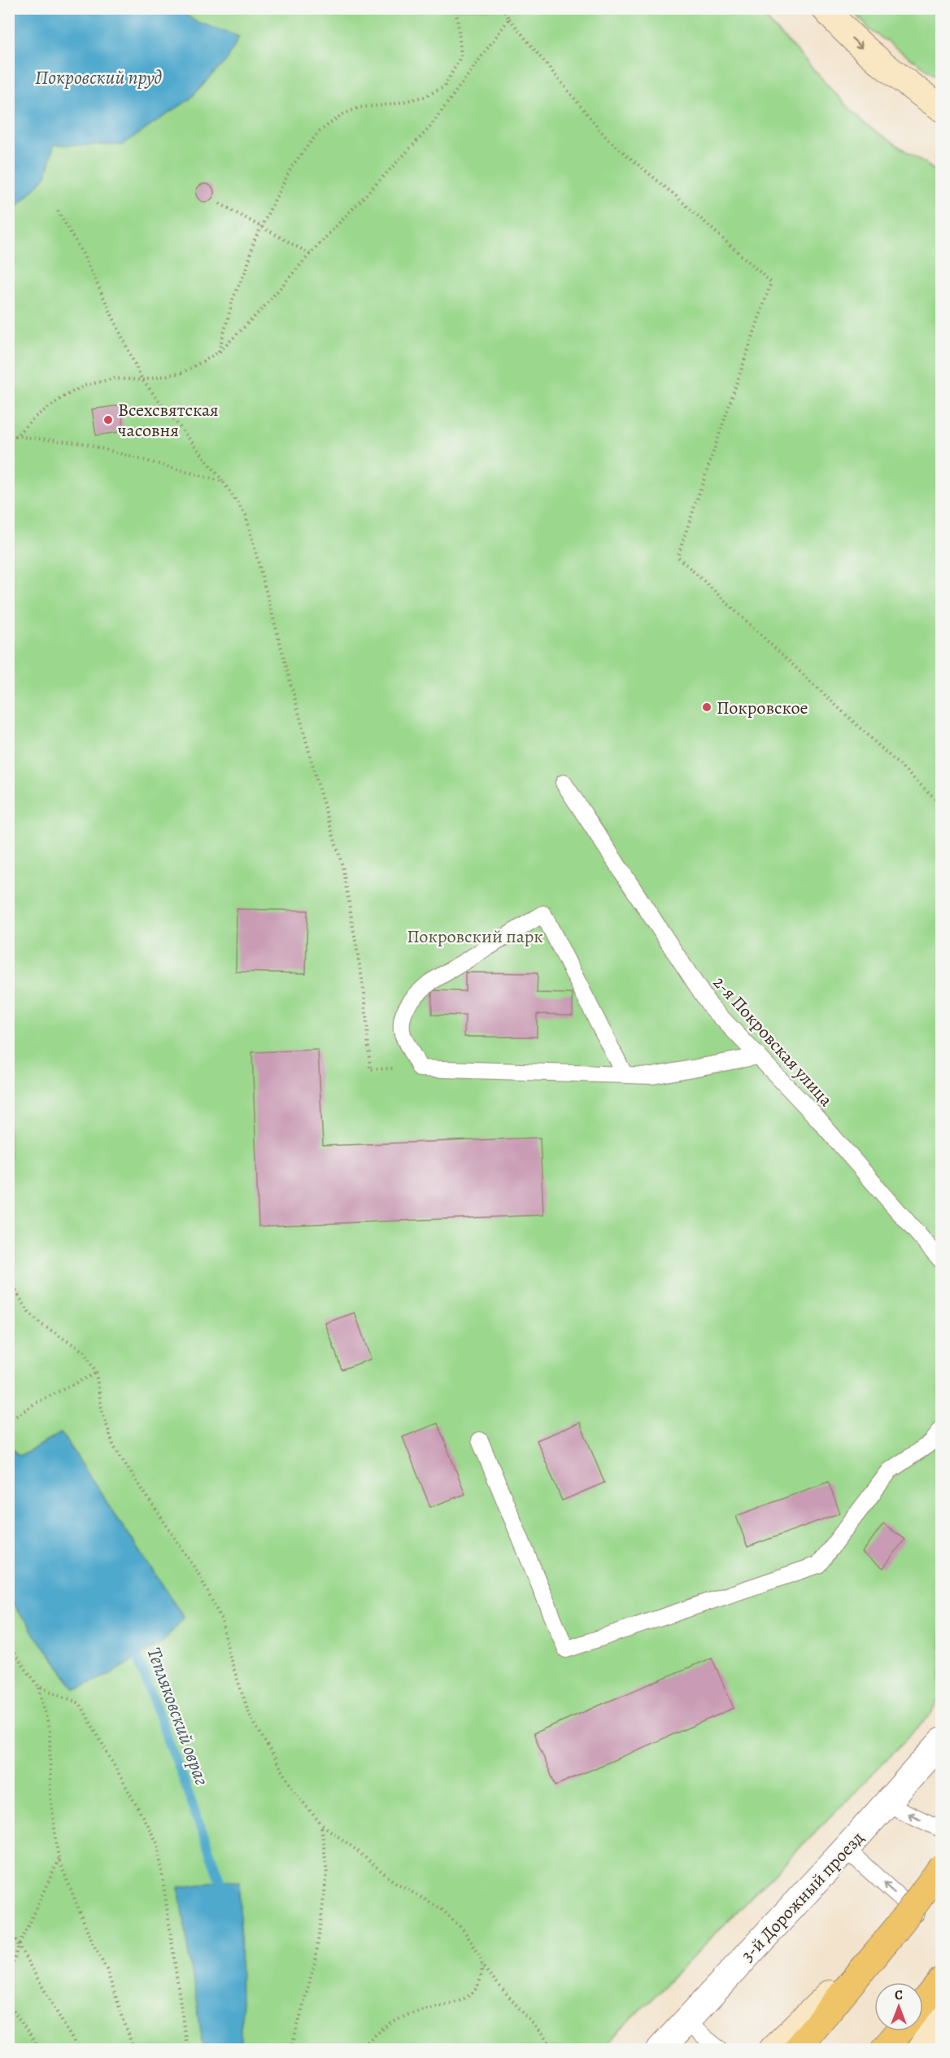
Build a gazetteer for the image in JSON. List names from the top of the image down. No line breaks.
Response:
{"streets":{"street":["3-й Дорожный проезд"],"lane":["2-я Покровская улица"]},"water":["Покровский пруд","Тепляковский овраг"],"parks":["Покровский парк"],"places":["Всехсвятская часовня","Покровское"],"north":"top"}
